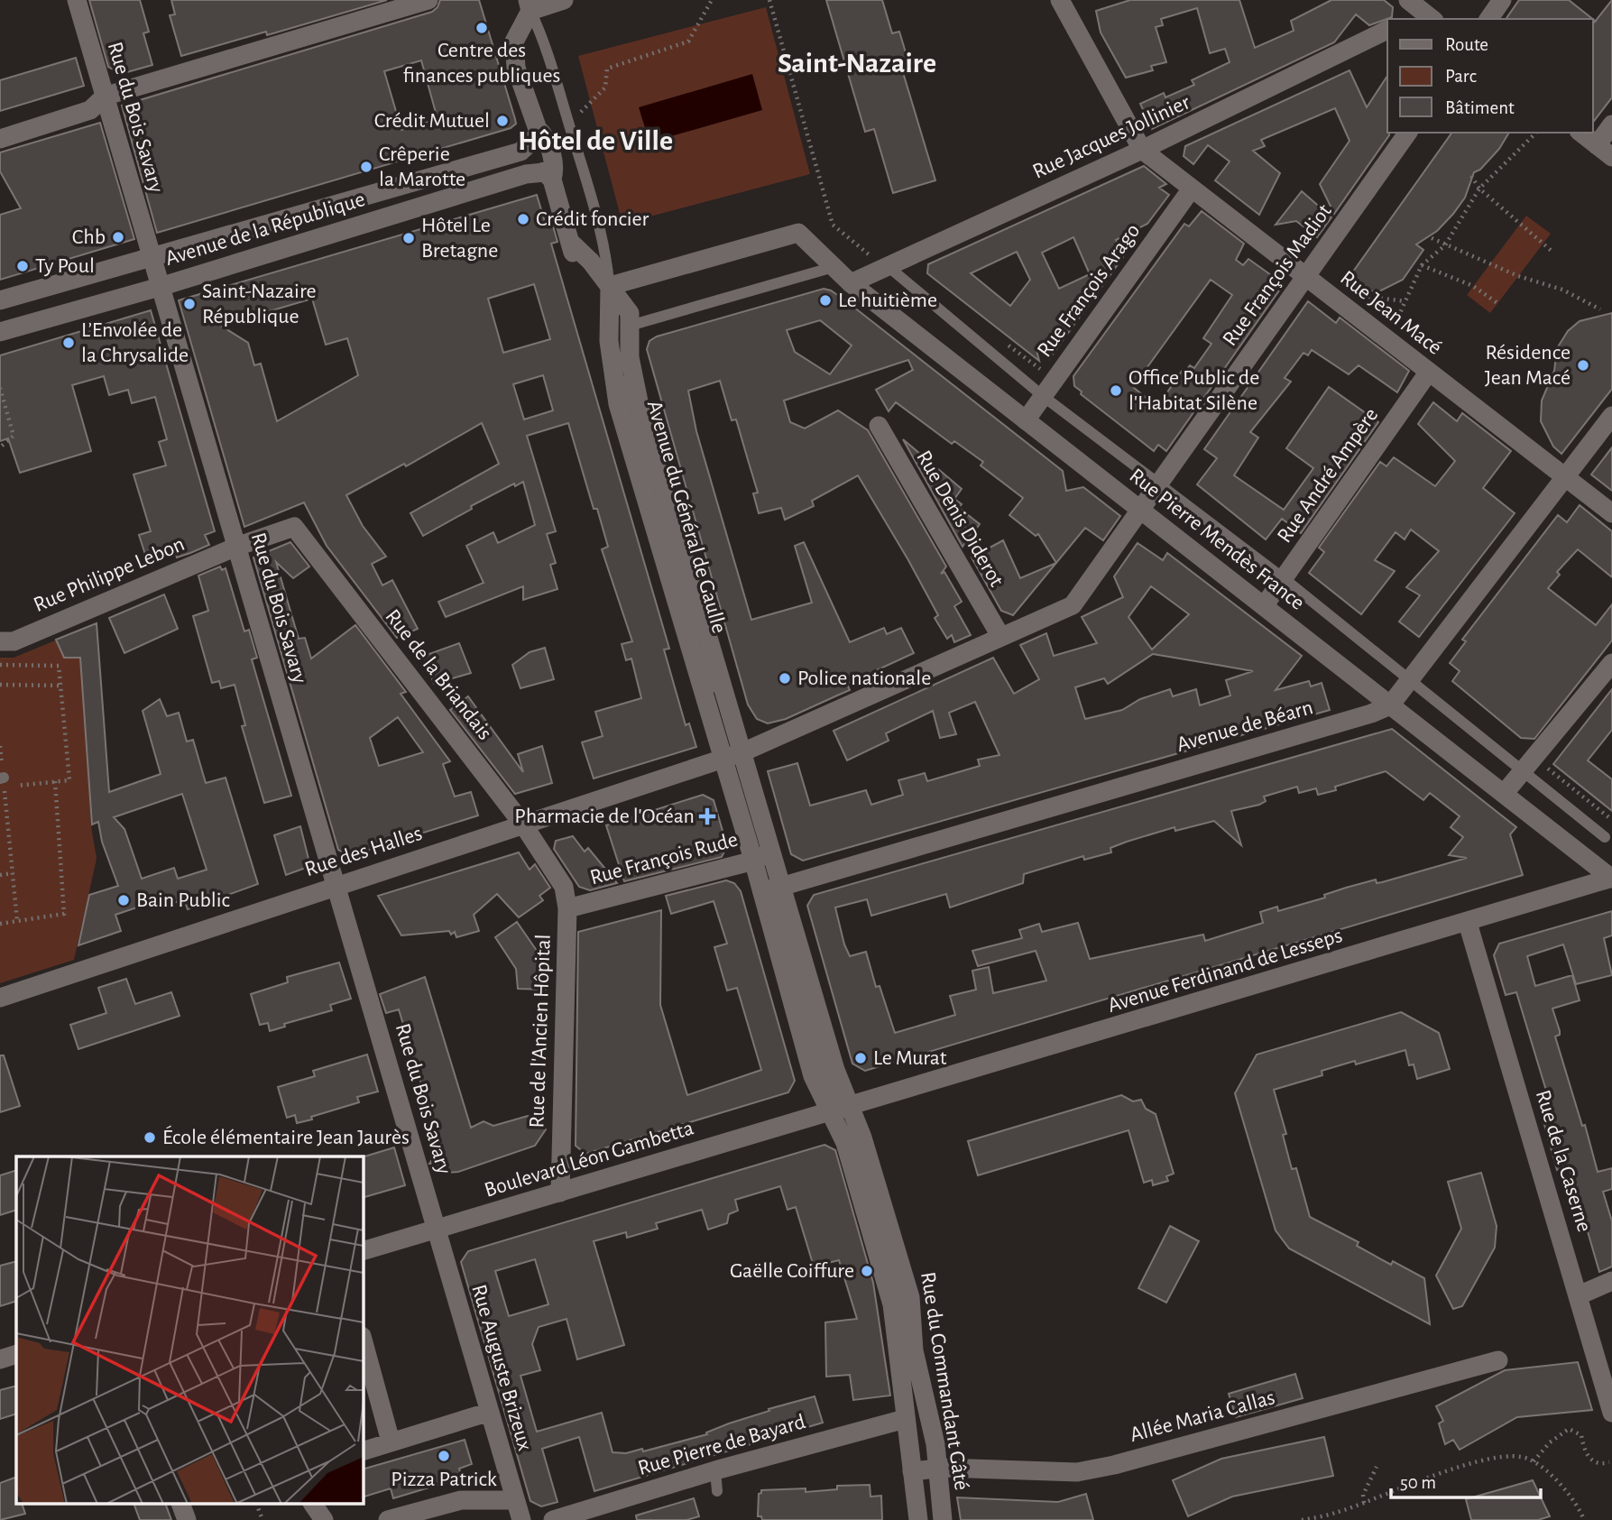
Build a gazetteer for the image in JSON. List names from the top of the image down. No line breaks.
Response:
{"streets":{"street":["Rue du Bois Savary","Rue Jacques Jollinier","Avenue de la République","Rue François Madiot","Rue François Arago","Rue Jean Macé","Rue André Ampère","Avenue du Général de Gaulle","Rue Denis Diderot","Rue Pierre Mendès France","Rue Philippe Lebon","Rue de la Briandais","Avenue de Béarn","Rue des Halles","Rue François Rude","Avenue Ferdinand de Lesseps","Rue de l'Ancien Hôpital","Boulevard Léon Gambetta","Rue de la Caserne","Rue Auguste Brizeux","Rue du Commandant Gâté","Allée Maria Callas","Rue Pierre de Bayard"]},"crossings":[["Rue du Bois Savary","Avenue de la République"],["Rue du Bois Savary","Rue Philippe Lebon"],["Rue du Bois Savary","Rue de la Briandais"],["Rue du Bois Savary","Rue des Halles"],["Rue du Bois Savary","Boulevard Léon Gambetta"],["Rue du Bois Savary","Rue Auguste Brizeux"],["Rue Jacques Jollinier","Rue Jean Macé"],["Rue Jacques Jollinier","Rue Pierre Mendès France"],["Rue François Madiot","Rue Jean Macé"],["Rue François Madiot","Rue Denis Diderot"],["Rue François Madiot","Rue Pierre Mendès France"],["Rue François Madiot","Rue des Halles"],["Rue François Arago","Rue Jean Macé"],["Rue François Arago","Rue Pierre Mendès France"],["Rue Jean Macé","Rue André Ampère"],["Rue André Ampère","Rue Pierre Mendès France"],["Avenue du Général de Gaulle","Rue Pierre Mendès France"],["Avenue du Général de Gaulle","Avenue de Béarn"],["Avenue du Général de Gaulle","Rue des Halles"],["Avenue du Général de Gaulle","Rue François Rude"],["Avenue du Général de Gaulle","Avenue Ferdinand de Lesseps"],["Avenue du Général de Gaulle","Boulevard Léon Gambetta"],["Avenue du Général de Gaulle","Rue du Commandant Gâté"],["Rue Denis Diderot","Rue des Halles"],["Rue Pierre Mendès France","Avenue de Béarn"],["Rue Pierre Mendès France","Avenue Ferdinand de Lesseps"],["Rue Philippe Lebon","Rue de la Briandais"],["Rue de la Briandais","Rue des Halles"],["Rue de la Briandais","Rue François Rude"],["Rue de la Briandais","Rue de l'Ancien Hôpital"],["Rue François Rude","Rue de l'Ancien Hôpital"],["Avenue Ferdinand de Lesseps","Boulevard Léon Gambetta"],["Avenue Ferdinand de Lesseps","Rue de la Caserne"],["Avenue Ferdinand de Lesseps","Rue du Commandant Gâté"],["Rue de l'Ancien Hôpital","Boulevard Léon Gambetta"],["Boulevard Léon Gambetta","Rue Auguste Brizeux"],["Boulevard Léon Gambetta","Rue du Commandant Gâté"],["Rue du Commandant Gâté","Allée Maria Callas"],["Rue du Commandant Gâté","Rue Pierre de Bayard"]],"districts":["Saint-Nazaire","Hôtel de Ville"],"places":{"other":["Centre des finances publiques","Crédit Mutuel","Crêperie la Marotte","Crédit foncier","Chb","Hôtel Le Bretagne","Ty Poul","Le huitième","Saint-Nazaire République","L’Envolée de la Chrysalide","Résidence Jean Macé","Office Public de l'Habitat Silène","Police nationale","Bain Public","Le Murat","École élémentaire Jean Jaurès","Gaëlle Coiffure","Pizza Patrick"],"health":["Pharmacie de l'Océan"]},"legend":["Route","Parc","Bâtiment"],"scale_bar":"50 m"}
